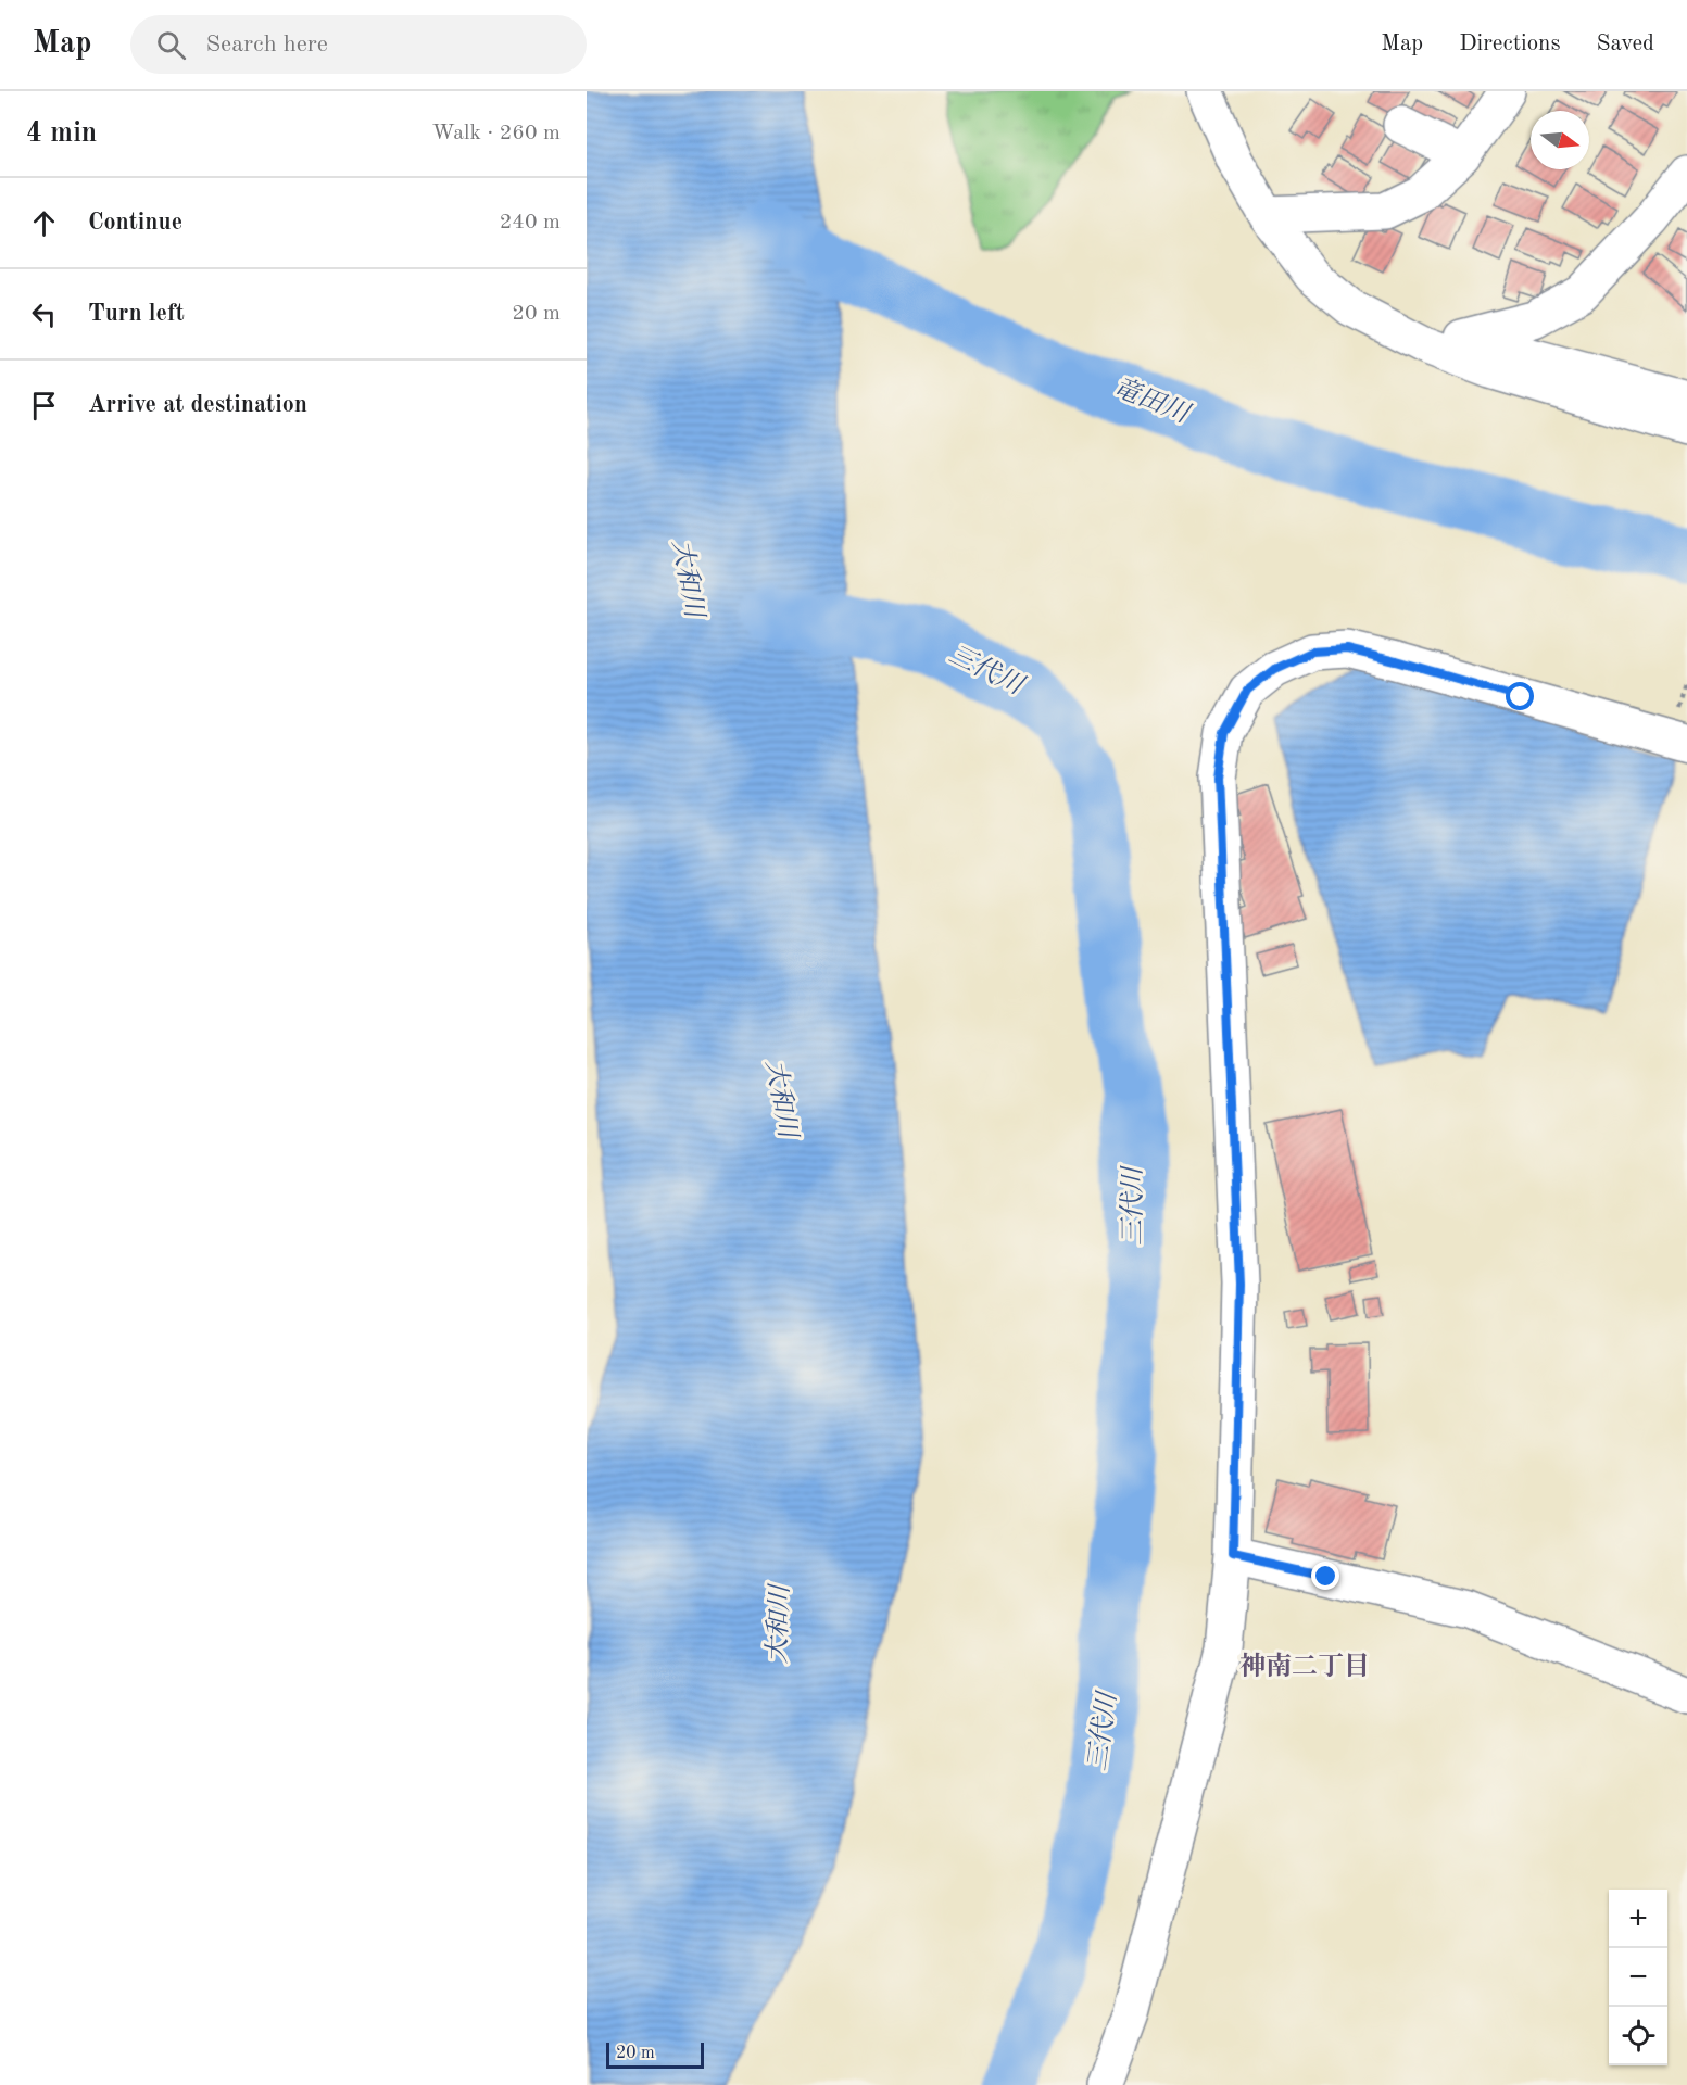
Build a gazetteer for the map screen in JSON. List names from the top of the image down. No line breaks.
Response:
{"districts":["神南二丁目"],"water":["竜田川","大和川","三代川"],"scale_bar":"20 m","north":"right","page":{"header":"Map","search":"Search here","nav":["Map","Directions","Saved"],"heading":["4 min","Walk · 260 m"],"list":[["Continue","240 m"],["Turn left","20 m"],"Arrive at destination"],"map_buttons":["+","−"],"scale":"20 m"}}
